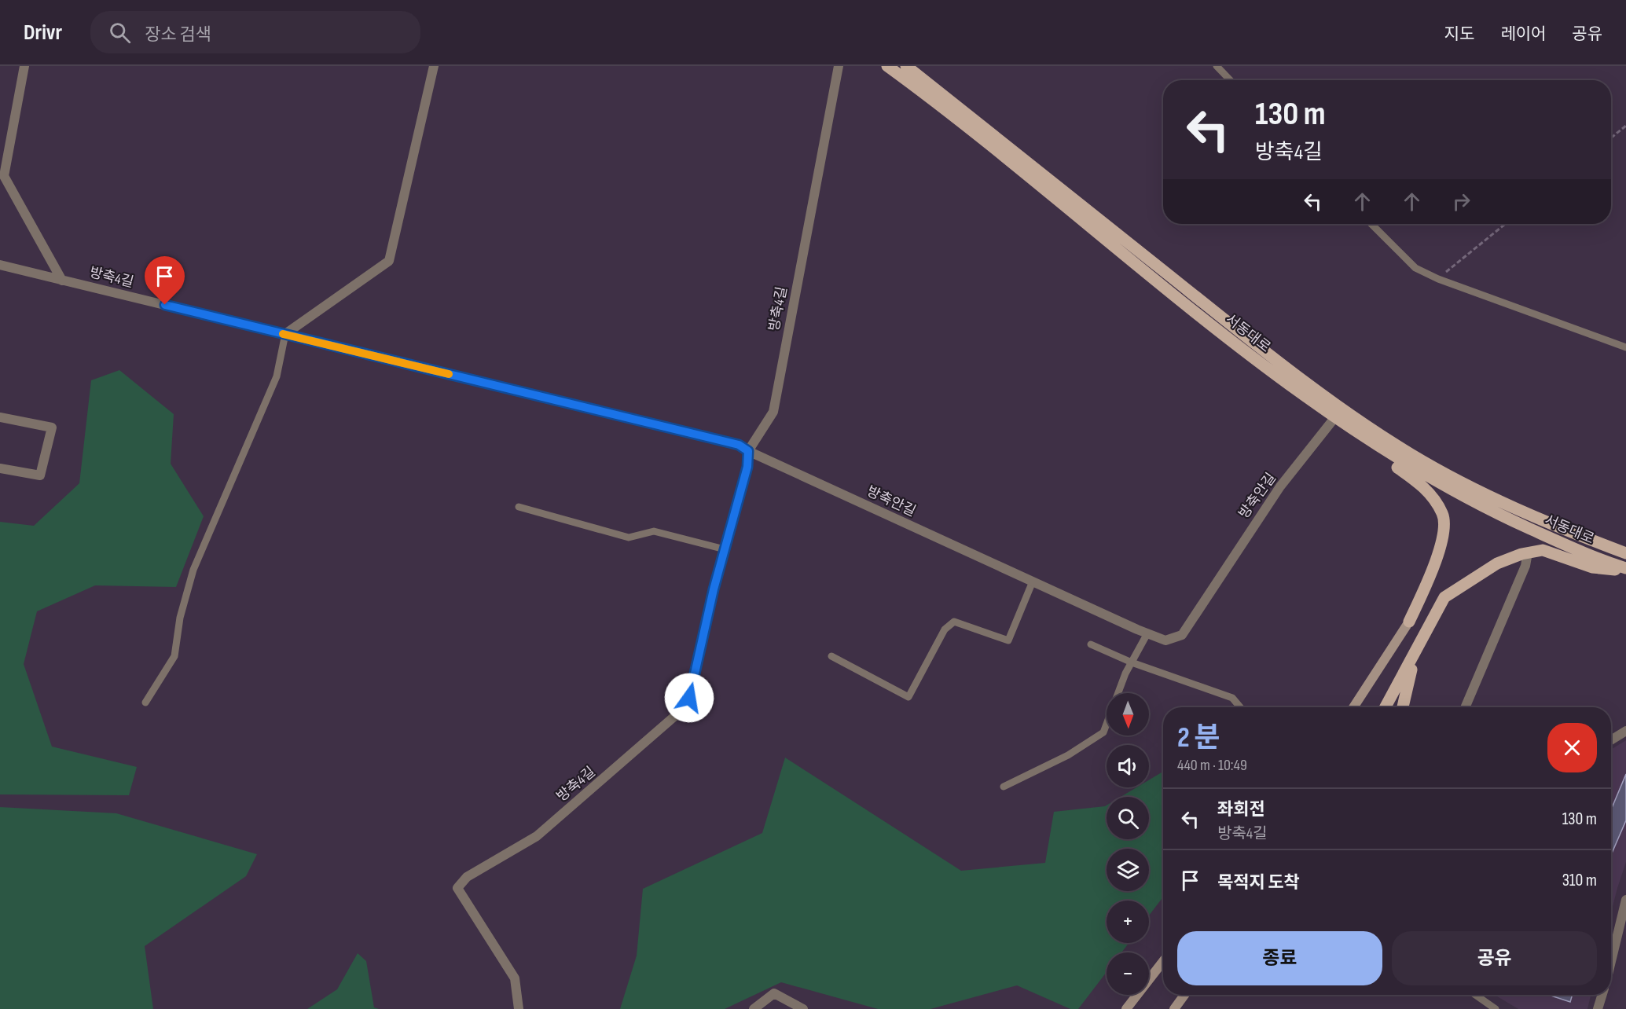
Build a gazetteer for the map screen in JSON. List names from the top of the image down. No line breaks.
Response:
{"streets":{"main road":["서동대로"],"street":["방축4길","방축안길"]},"crossings":[["방축4길","방축안길"],["서동대로","방축안길"]],"north":"bottom","page":{"header":"Drivr","search":"장소 검색","nav":["지도","레이어","공유"],"turn":["130 m","방축4길"],"map_buttons":["+","−"],"heading":["2 분","440 m · 10:49"],"list":[{"name":"좌회전","note":"방축4길","value":"130 m"},{"name":"목적지 도착","value":"310 m"}],"buttons":["종료","공유"]}}
